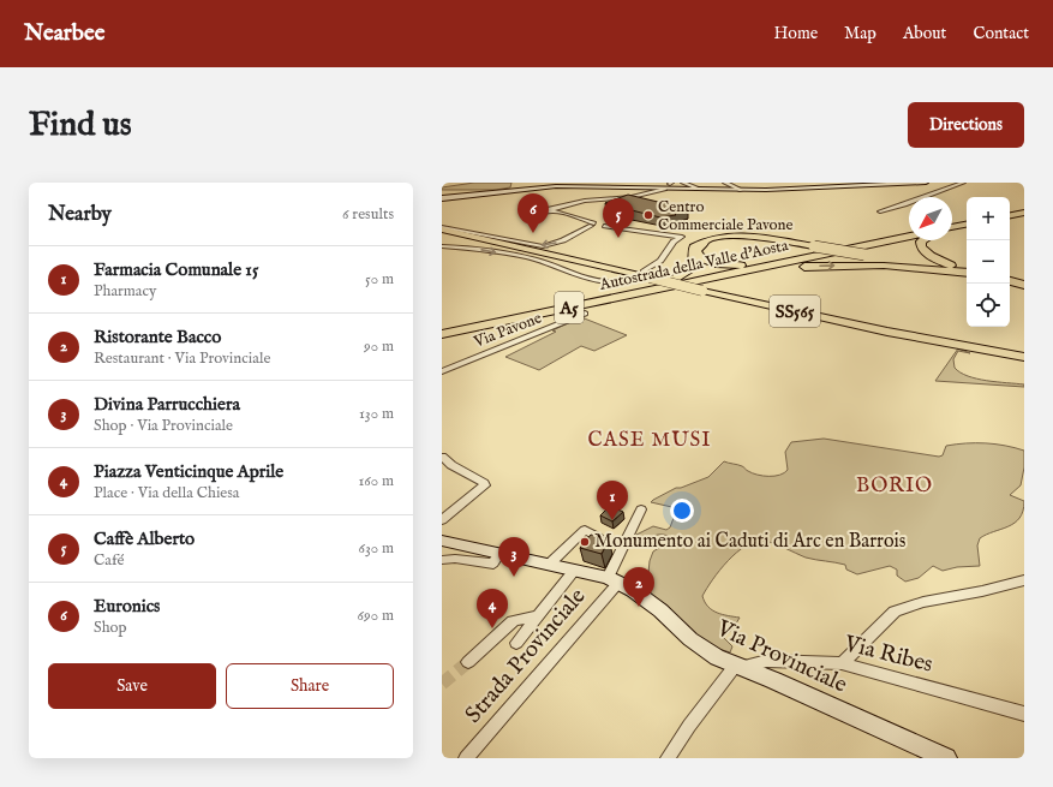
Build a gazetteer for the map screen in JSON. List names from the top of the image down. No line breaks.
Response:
{"streets":{"highway":["Autostrada della Valle d'Aosta","A5"],"main road":["SS565","Via Provinciale"],"street":["Via Pavone","Via Ribes","Strada Provinciale"]},"crossings":[["Autostrada della Valle d'Aosta","SS565"],["Via Ribes","Via Provinciale"],["Strada Provinciale","Via Provinciale"]],"districts":["CASE MUSI","BORIO"],"places":["Centro Commerciale Pavone","Monumento ai Caduti di Arc en Barrois"],"north":"bottom left","page":{"header":"Nearbee","nav":["Home","Map","About","Contact"],"buttons":["Directions",["Save","Share"]],"title":"Find us","heading":["Nearby","6 results"],"pins":["6","5","1","3","2","4"],"map_buttons":["+","−"],"list":[{"mark":"1","name":"Farmacia Comunale 15","note":"Pharmacy","value":"50 m"},{"mark":"2","name":"Ristorante Bacco","note":"Restaurant · Via Provinciale","value":"90 m"},{"mark":"3","name":"Divina Parrucchiera","note":"Shop · Via Provinciale","value":"130 m"},{"mark":"4","name":"Piazza Venticinque Aprile","note":"Place · Via della Chiesa","value":"160 m"},{"mark":"5","name":"Caffè Alberto","note":"Café","value":"630 m"},{"mark":"6","name":"Euronics","note":"Shop","value":"690 m"}]}}
